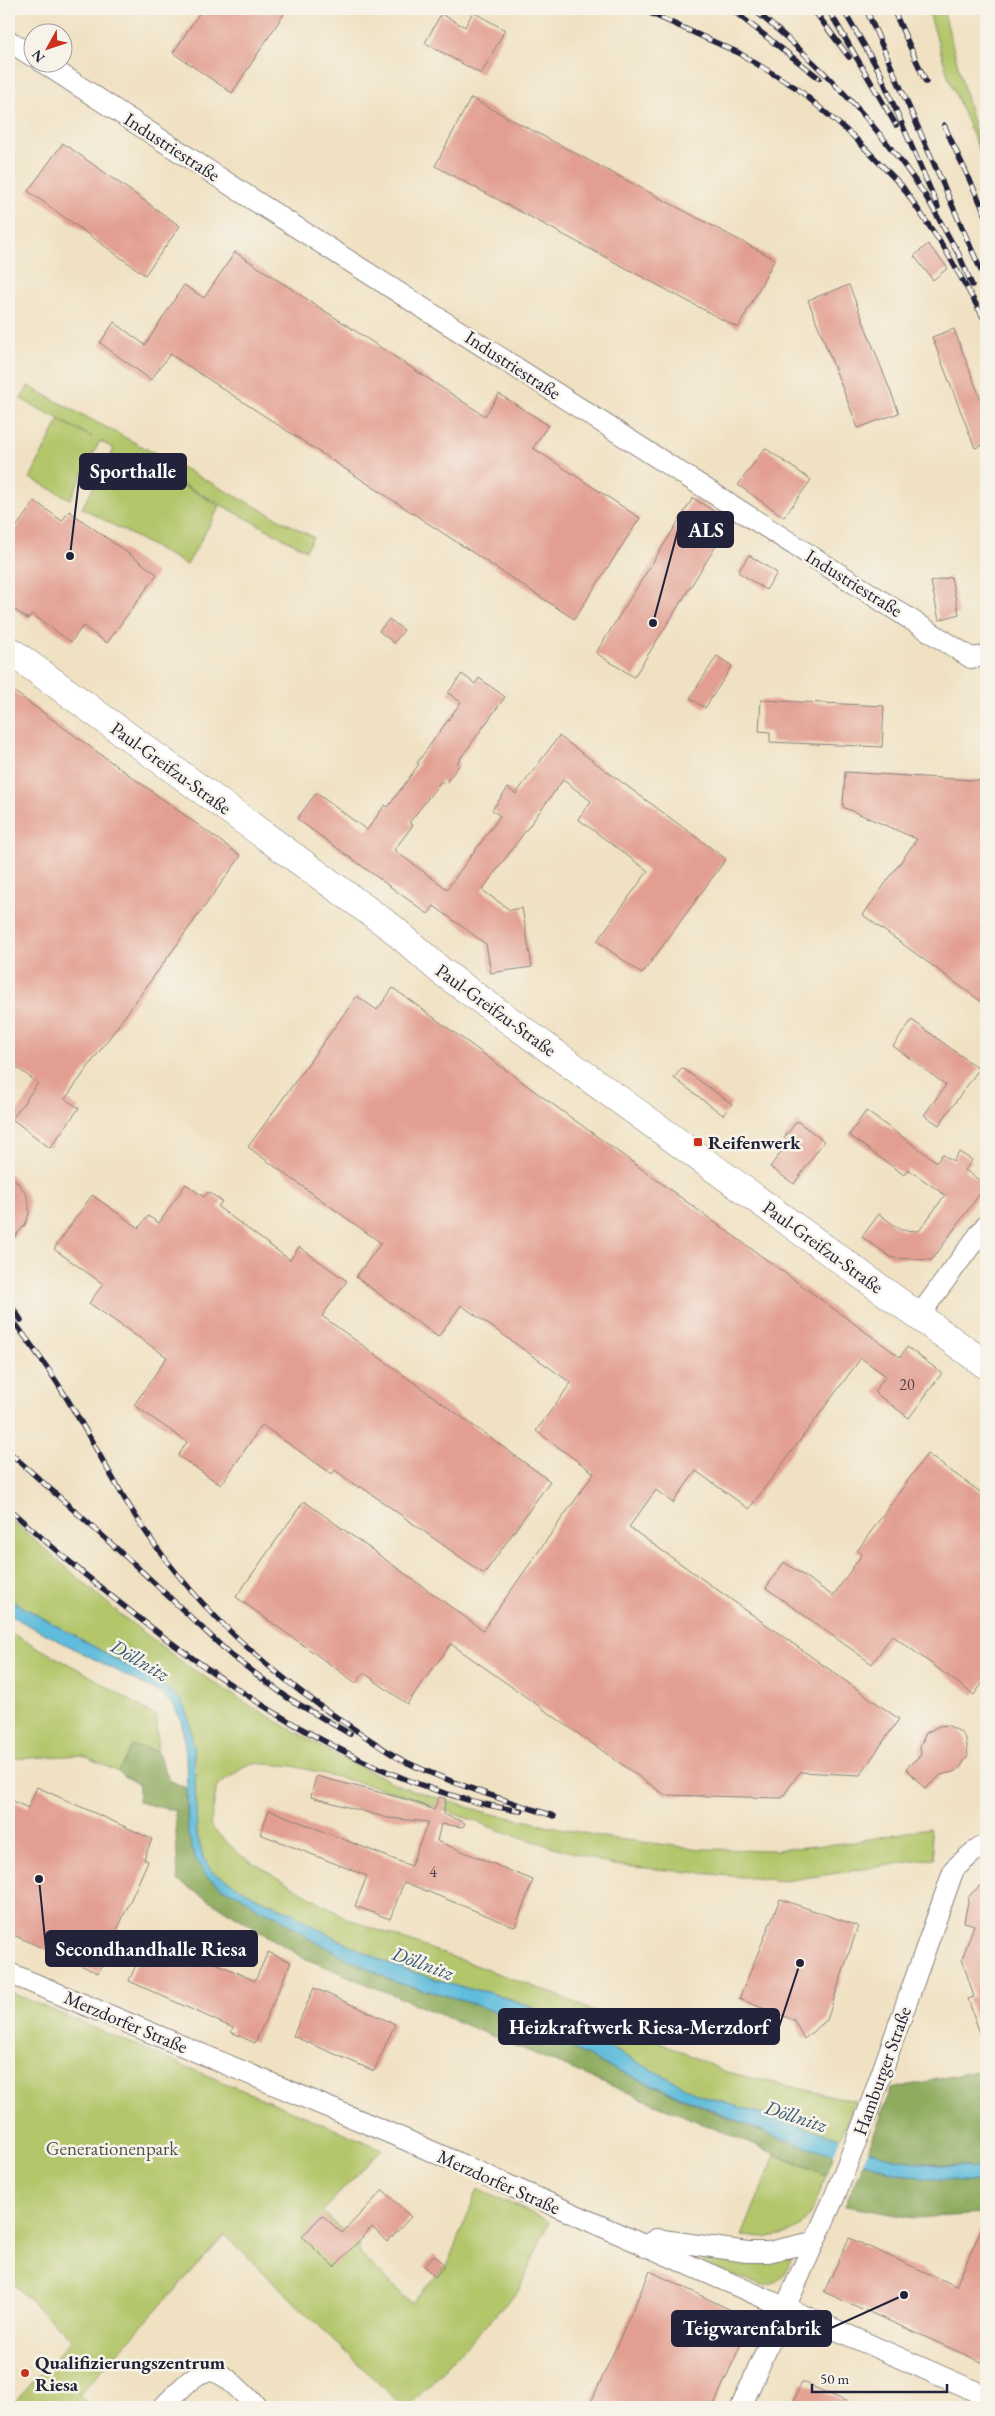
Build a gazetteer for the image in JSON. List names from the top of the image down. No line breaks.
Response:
{"streets":{"main road":["Paul-Greifzu-Straße"],"street":["Industriestraße","Merzdorfer Straße","Hamburger Straße"]},"crossings":[["Merzdorfer Straße","Hamburger Straße"]],"water":["Döllnitz"],"parks":["Generationenpark"],"places":{"other":["Sporthalle","ALS","Secondhandhalle Riesa","Heizkraftwerk Riesa-Merzdorf","Teigwarenfabrik","Qualifizierungszentrum Riesa"],"transit":["Reifenwerk"]},"house_numbers":["20","4"],"scale_bar":"50 m","north":"bottom left"}
